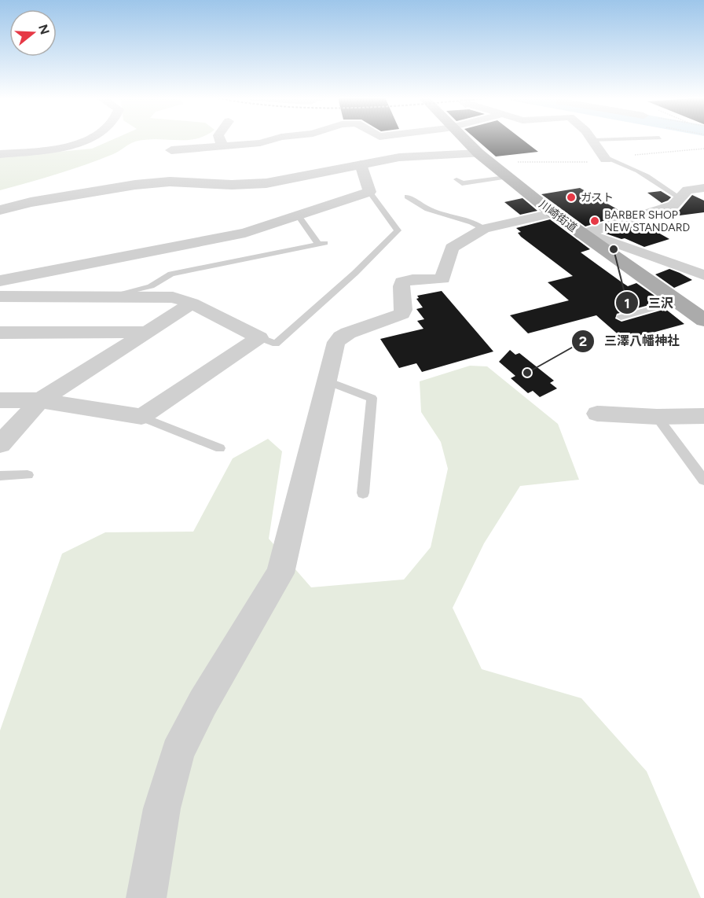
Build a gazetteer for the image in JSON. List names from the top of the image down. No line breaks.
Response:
{"streets":{"main road":["川崎街道"]},"places":["ガスト","BARBER SHOP NEW STANDARD","三沢","三澤八幡神社"],"north":"right"}
